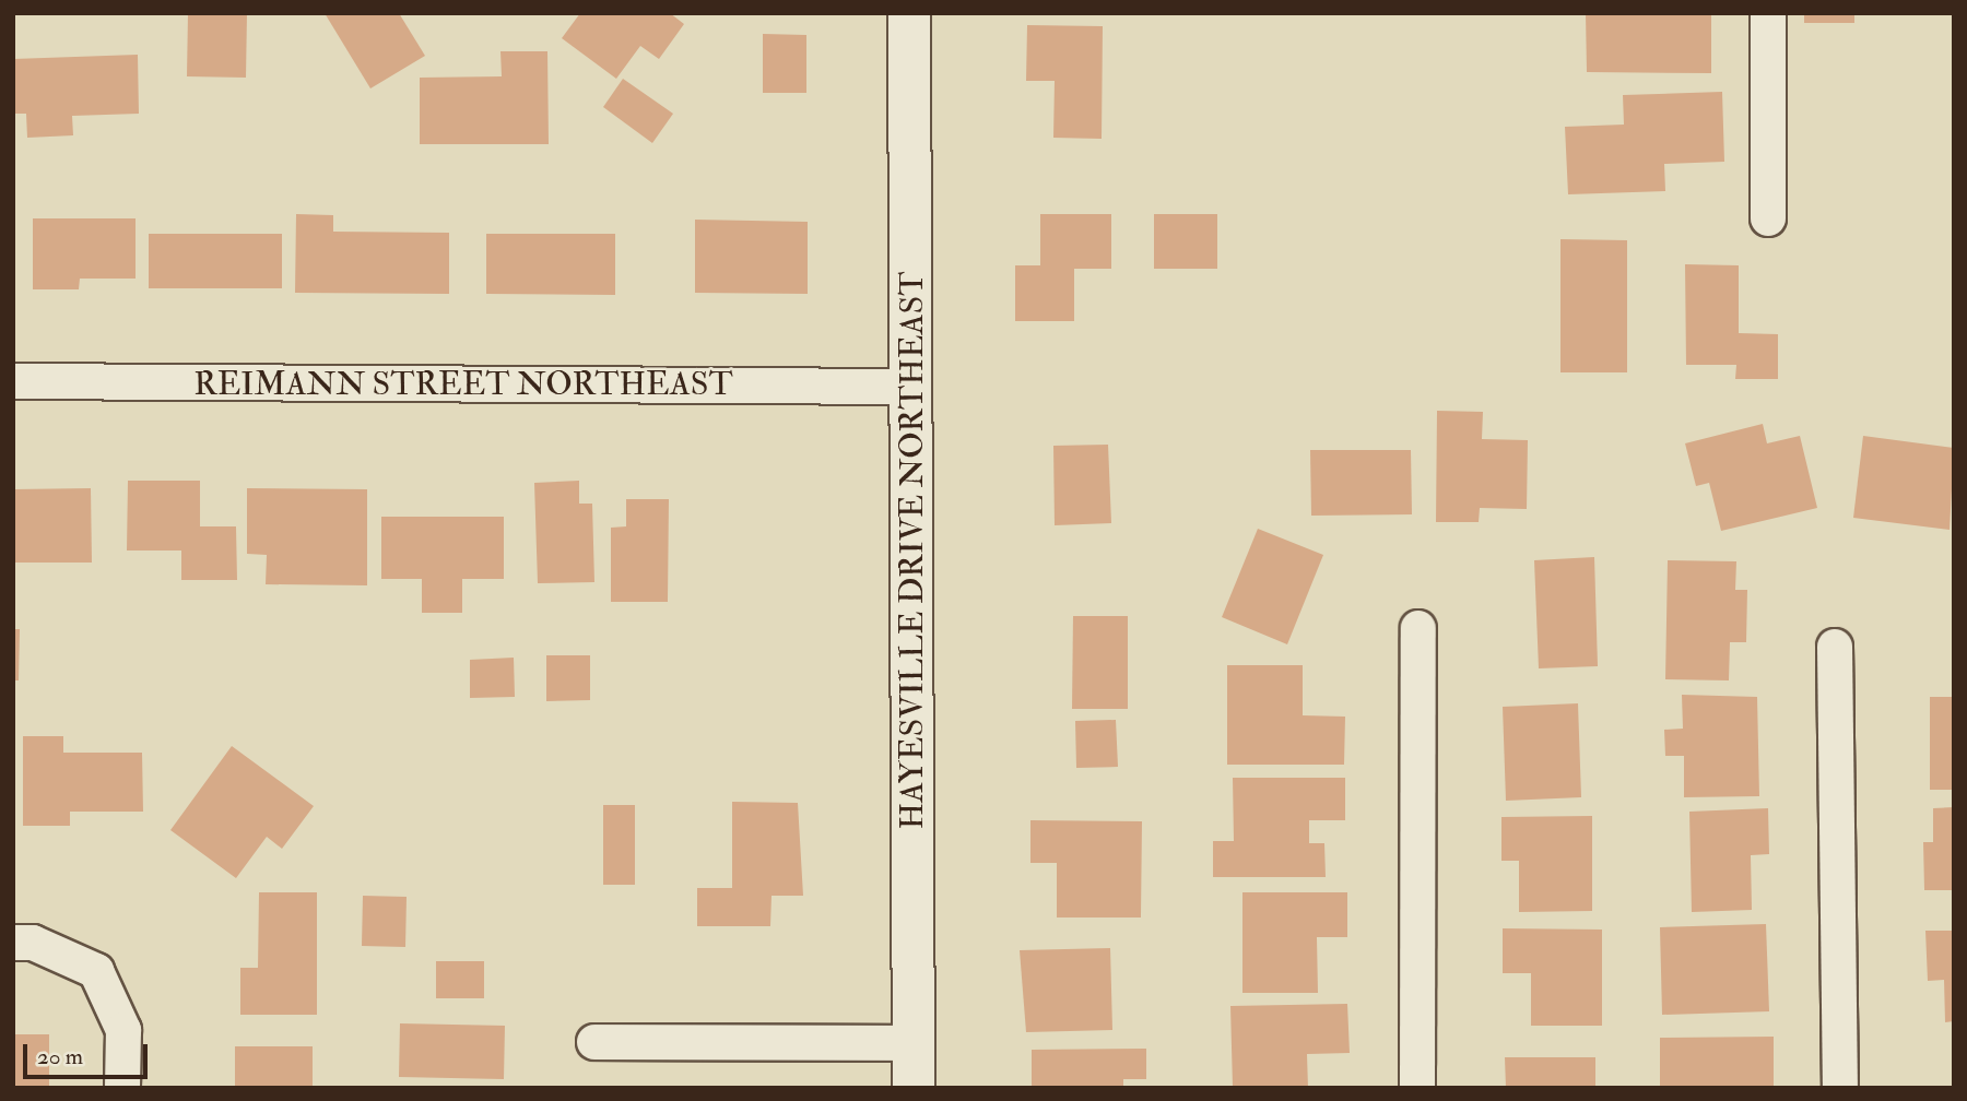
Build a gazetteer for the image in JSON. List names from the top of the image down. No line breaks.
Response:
{"streets":{"street":["REIMANN STREET NORTHEAST","HAYESVILLE DRIVE NORTHEAST"]},"crossings":[["REIMANN STREET NORTHEAST","HAYESVILLE DRIVE NORTHEAST"]],"scale_bar":"20 m"}
